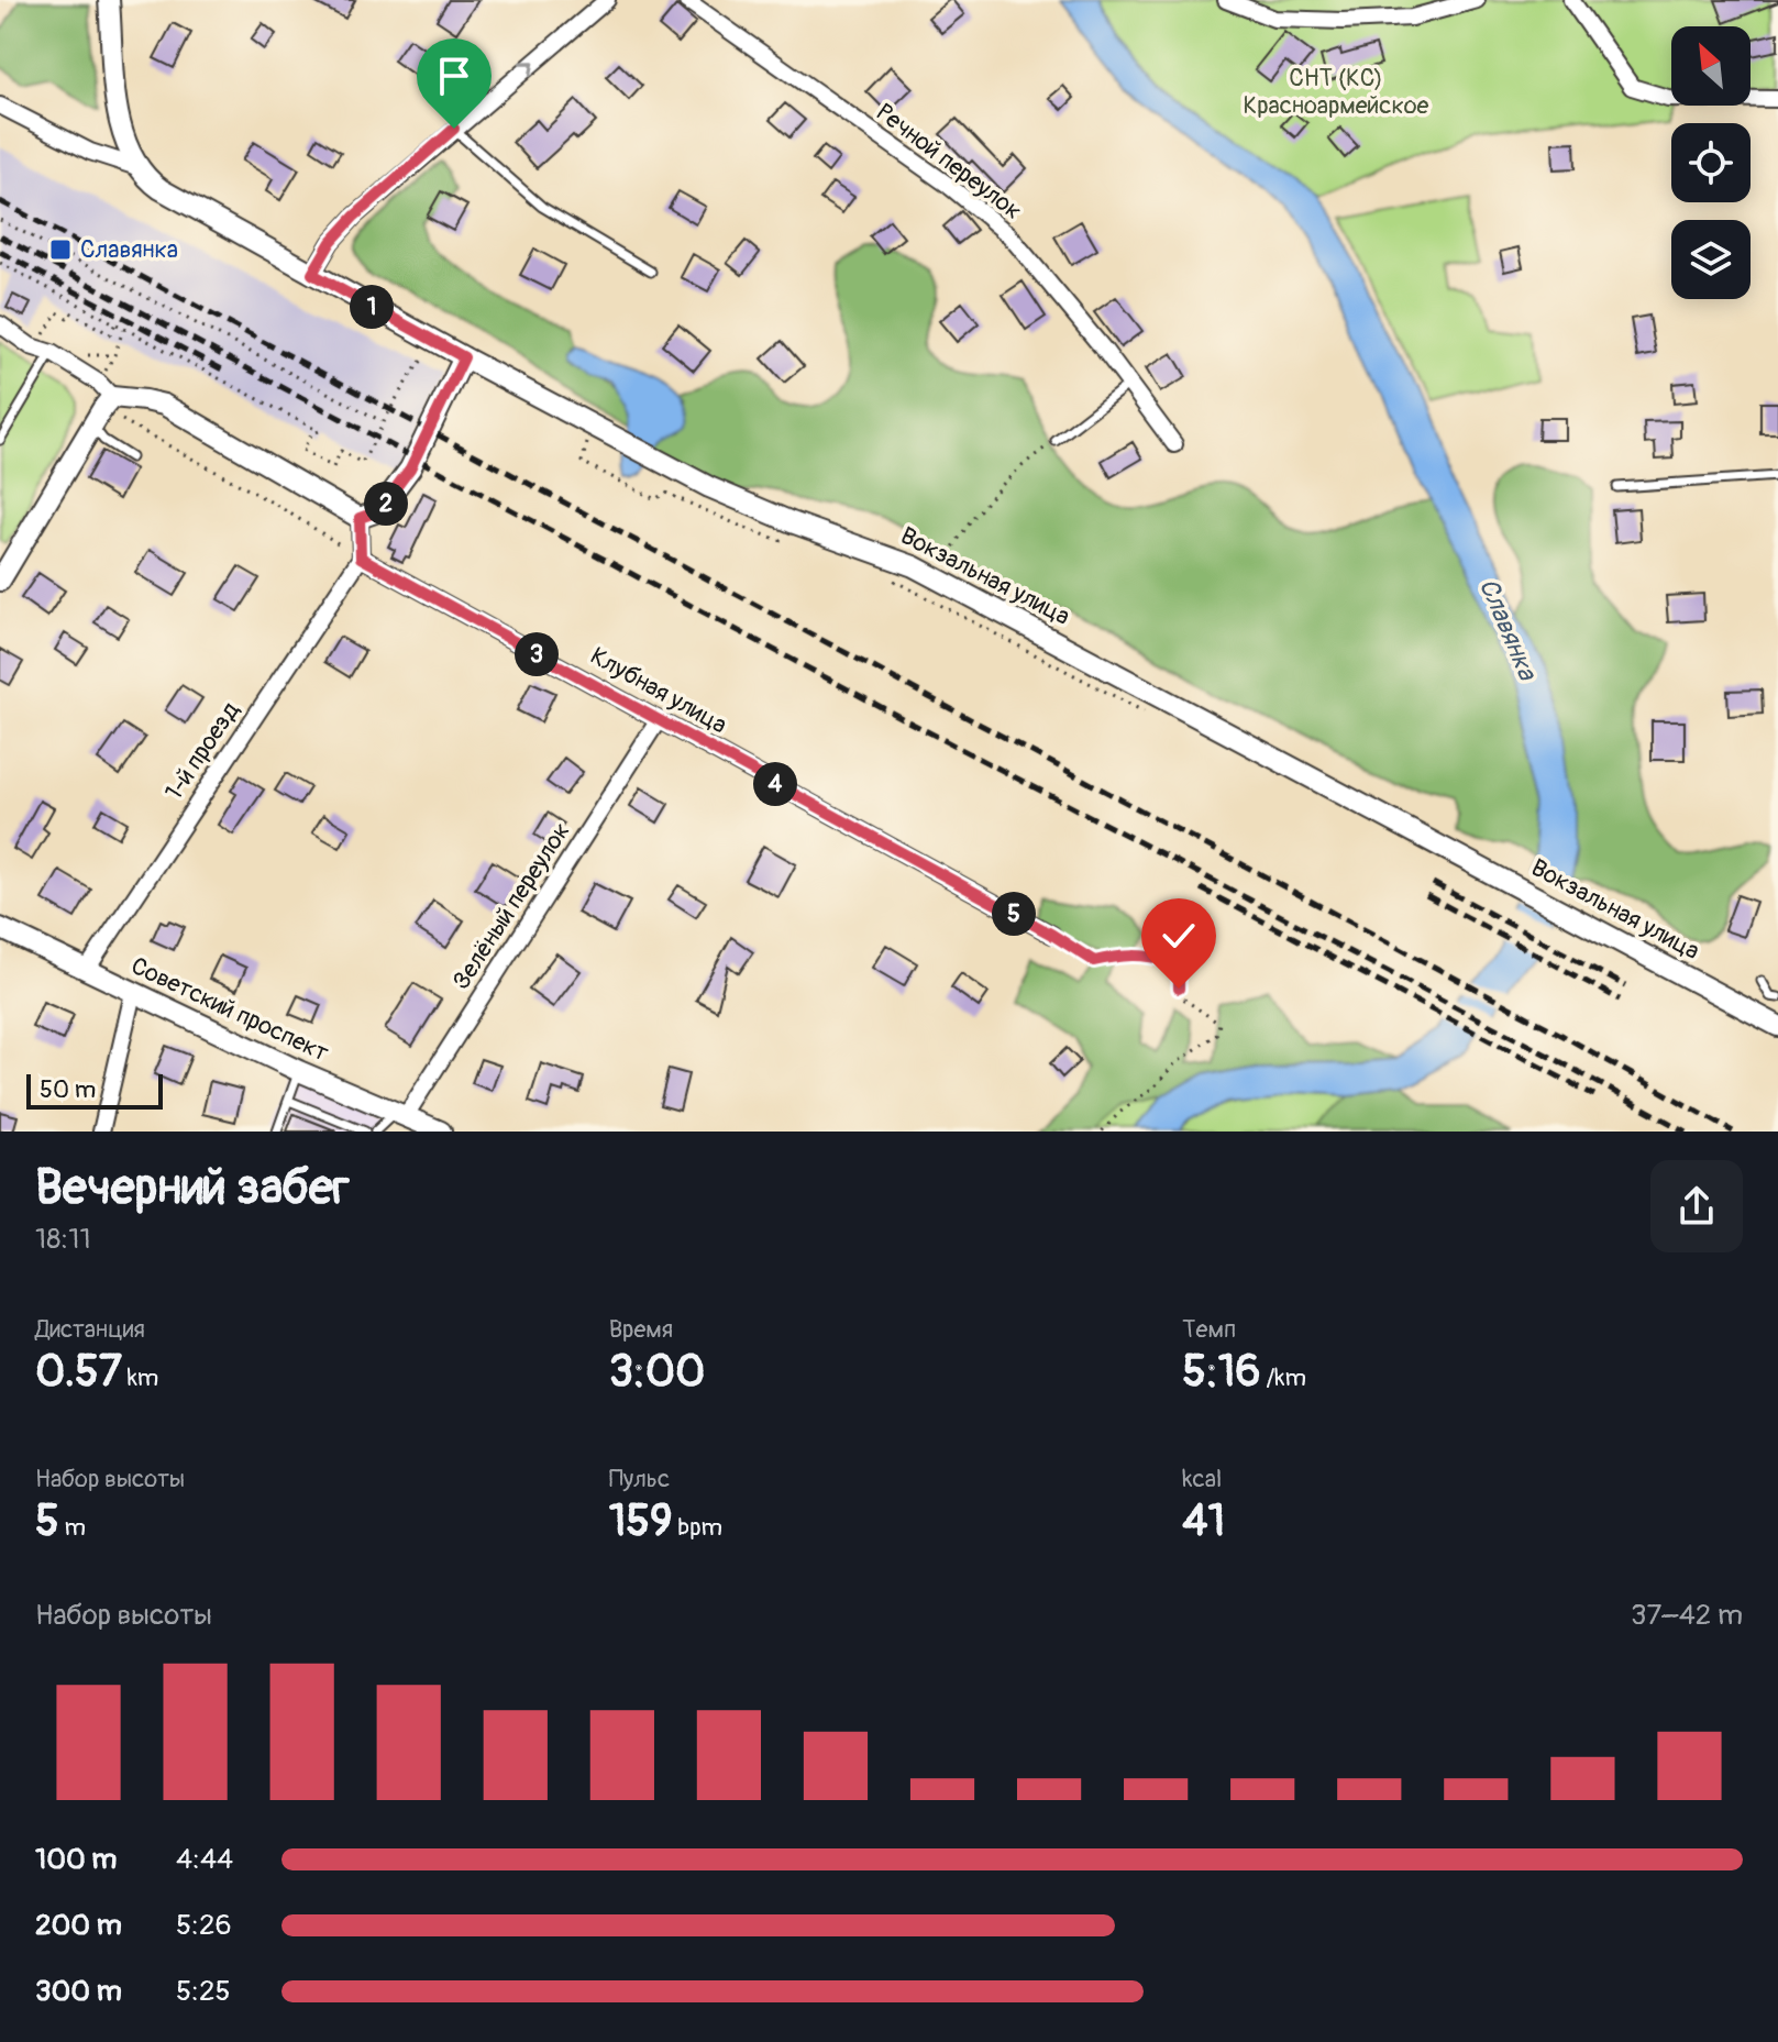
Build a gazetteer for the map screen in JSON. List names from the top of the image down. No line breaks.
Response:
{"streets":{"street":["Речной переулок","Вокзальная улица","Клубная улица","1-й проезд","Зелёный переулок","Советский проспект"]},"crossings":[["Клубная улица","1-й проезд"],["Клубная улица","Зелёный переулок"],["1-й проезд","Советский проспект"],["Зелёный переулок","Советский проспект"]],"water":["Славянка"],"parks":["СНТ (КС) Красноармейское"],"places":{"transit":["Славянка"]},"scale_bar":"50 m","north":"top left","page":{"pins":["1","2","3","4","5"],"scale":"50 m","heading":["Вечерний забег","18:11"],"stats":[["Дистанция","0.57 km"],["Время","3:00"],["Темп","5:16 /km"],["Набор высоты","5 m"],["Пульс","159 bpm"],["kcal","41"]],"chart":["Набор высоты","37–42 m"],"list":[{"name":"100 m","note":"4:44"},{"name":"200 m","note":"5:26"},{"name":"300 m","note":"5:25"}]}}
